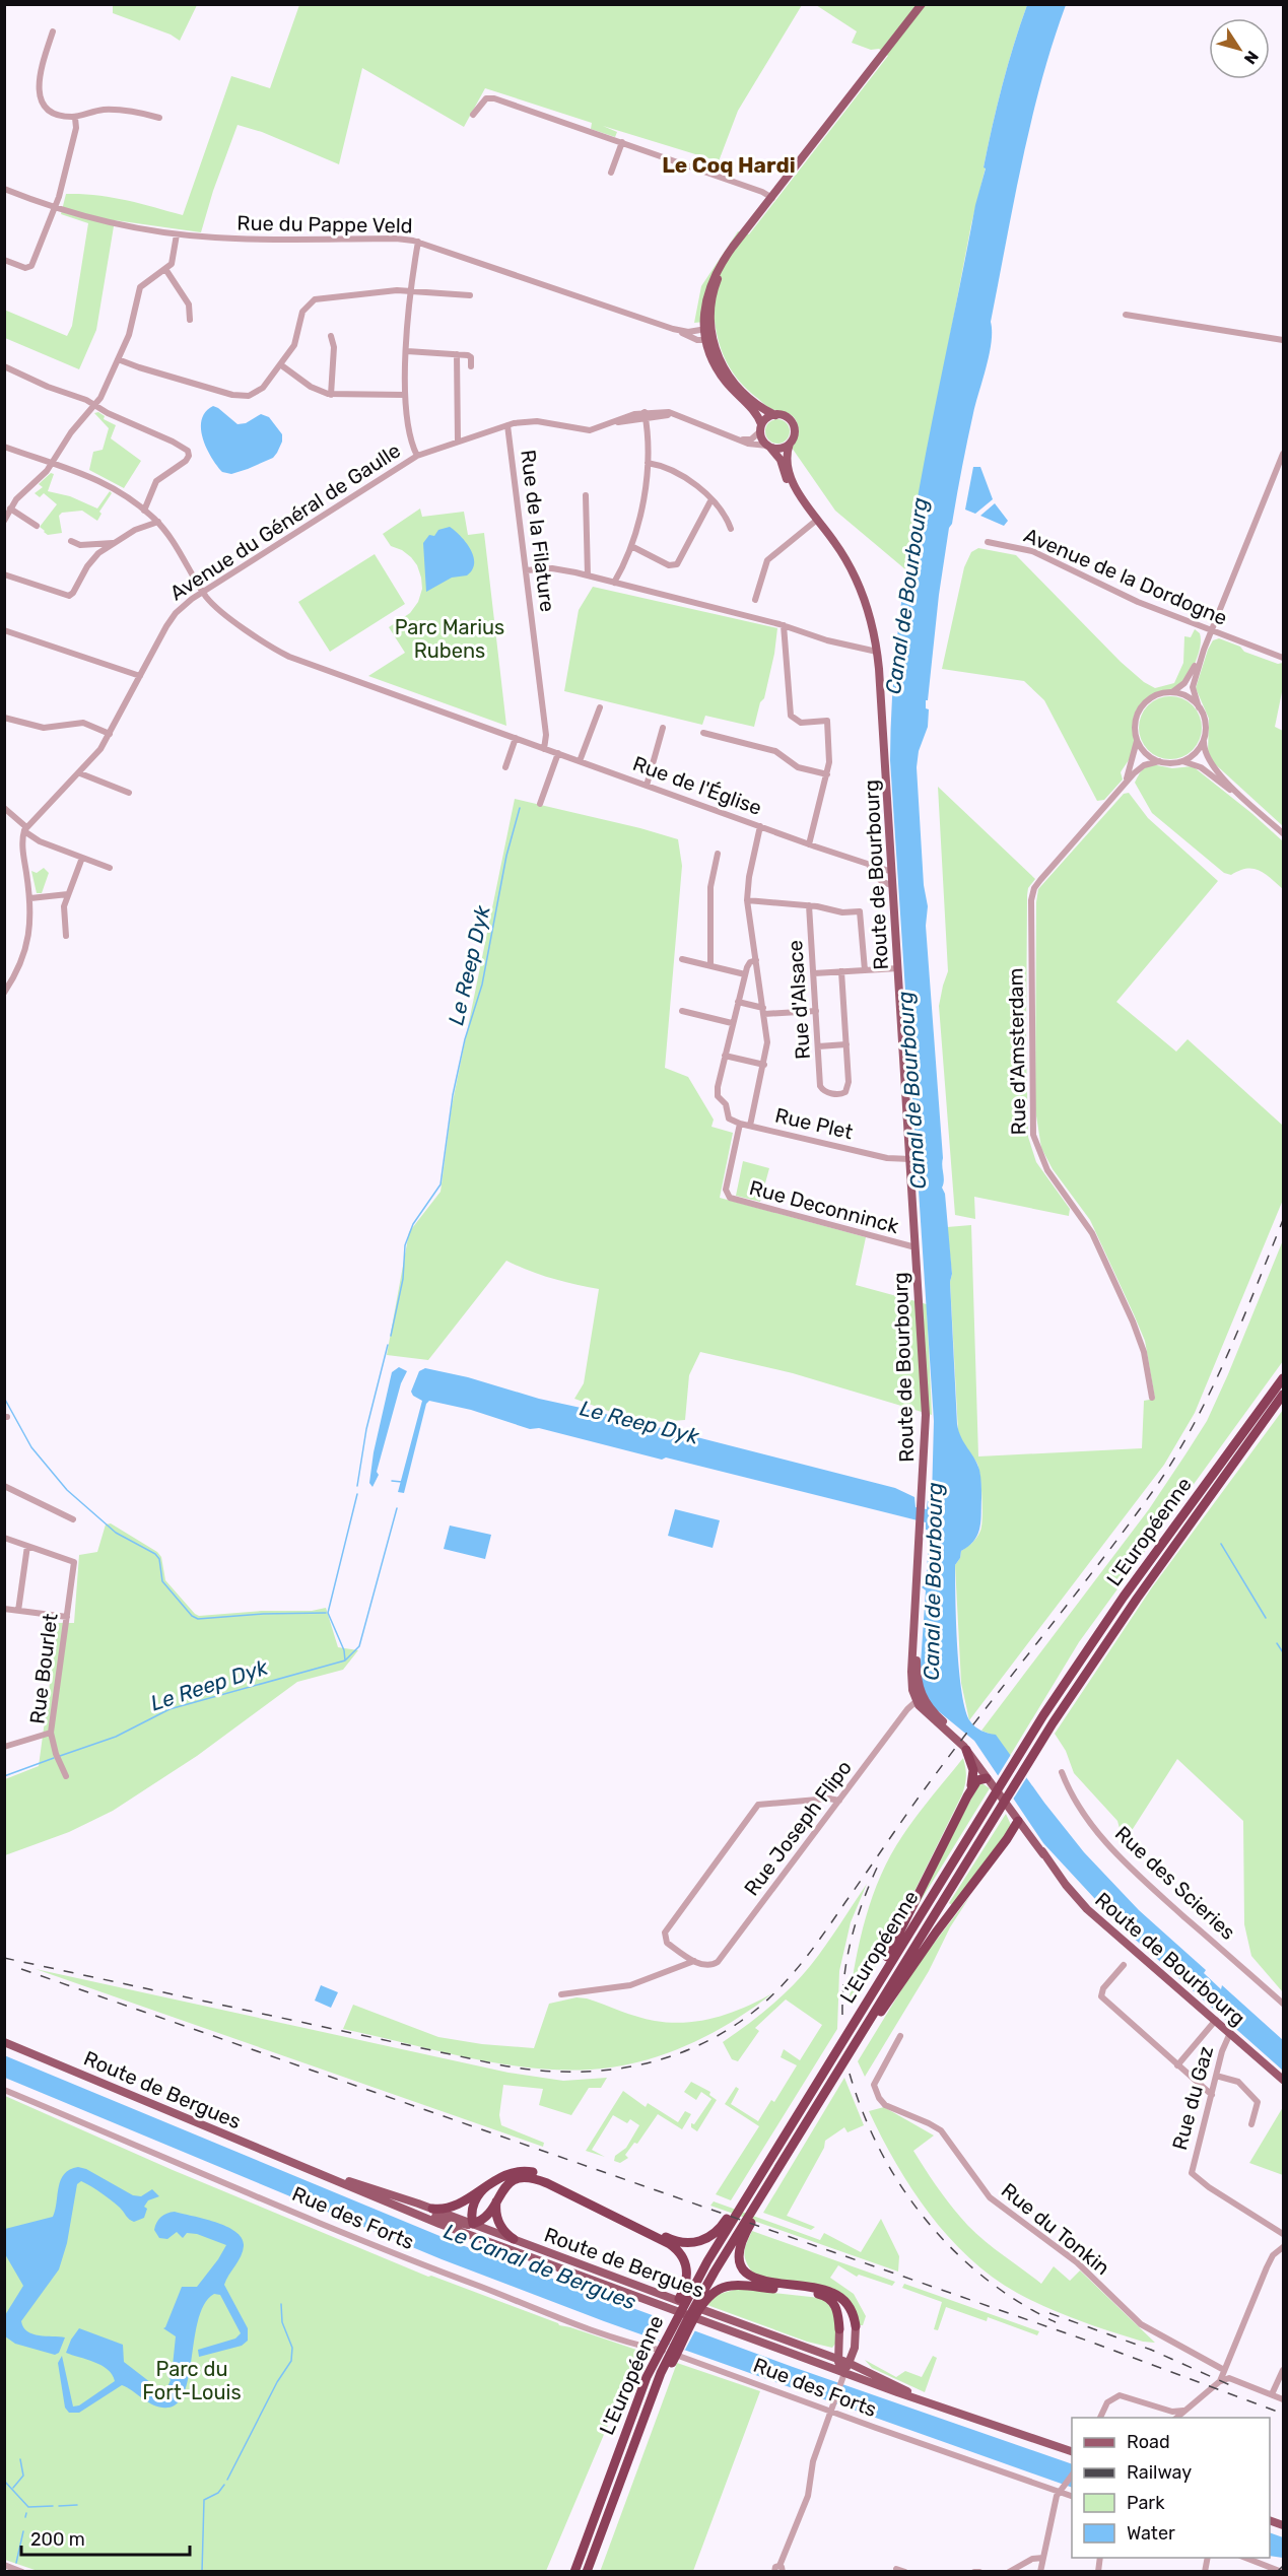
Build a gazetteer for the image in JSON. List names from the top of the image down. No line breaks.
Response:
{"streets":{"highway":["L'Européenne"],"main road":["Route de Bourbourg","Route de Bergues"],"street":["Rue du Pappe Veld","Avenue du Général de Gaulle","Rue de la Filature","Avenue de la Dordogne","Rue de l'Église","Rue d'Alsace","Rue d'Amsterdam","Rue Plet","Rue Deconninck","Rue Bourlet","Rue Joseph Flipo","Rue des Scieries","Rue du Gaz","Rue des Forts","Rue du Tonkin"]},"crossings":[["Avenue du Général de Gaulle","Rue de la Filature"],["Avenue du Général de Gaulle","Rue de l'Église"],["Avenue du Général de Gaulle","Route de Bourbourg"],["Rue de la Filature","Rue de l'Église"],["Rue de l'Église","Route de Bourbourg"],["Route de Bourbourg","Rue Plet"],["Route de Bourbourg","Rue Deconninck"],["Route de Bourbourg","Rue Joseph Flipo"],["Route de Bourbourg","Rue du Gaz"],["Rue Plet","Rue Deconninck"]],"districts":["Le Coq Hardi"],"water":["Canal de Bourbourg","Le Reep Dyk","Le Canal de Bergues"],"parks":["Parc Marius Rubens","Parc du Fort-Louis"],"legend":["Road","Railway","Park","Water"],"scale_bar":"200 m","north":"bottom right"}
